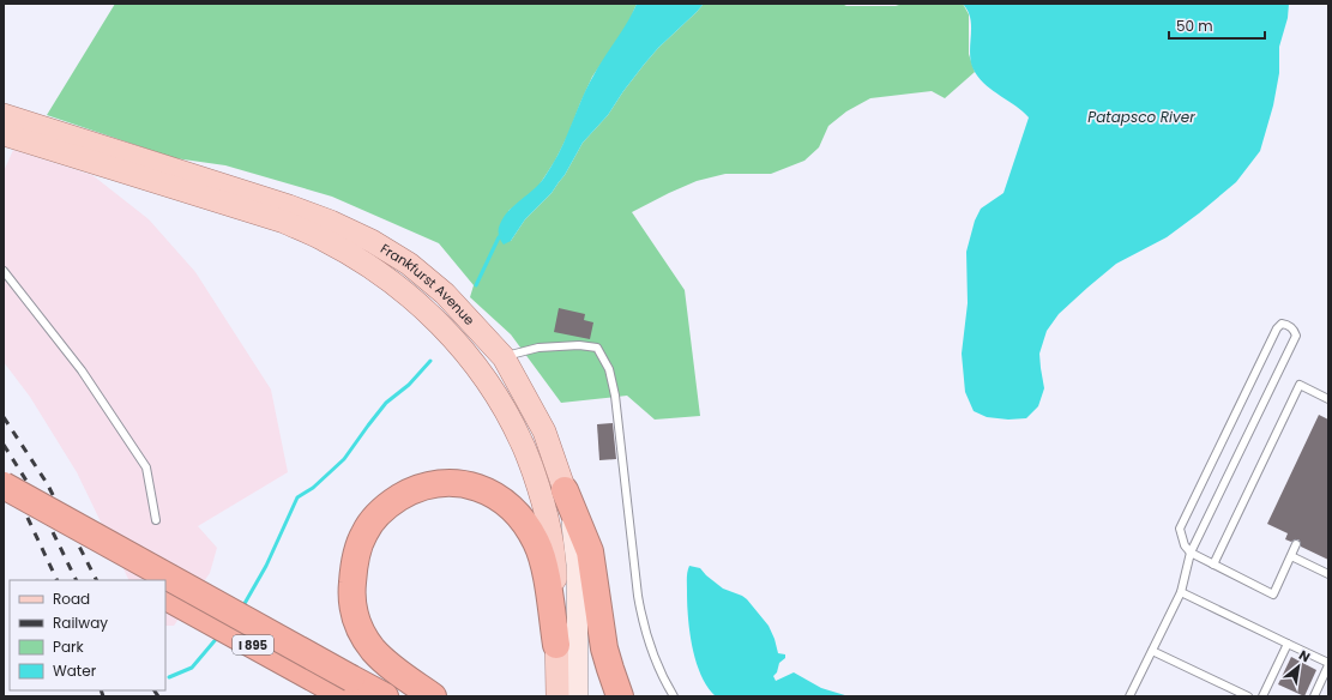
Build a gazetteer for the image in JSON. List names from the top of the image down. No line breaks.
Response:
{"streets":{"highway":["I 895"],"main road":["Frankfurst Avenue"]},"water":["Patapsco River"],"legend":["Road","Railway","Park","Water"],"scale_bar":"50 m","north":"top right"}
